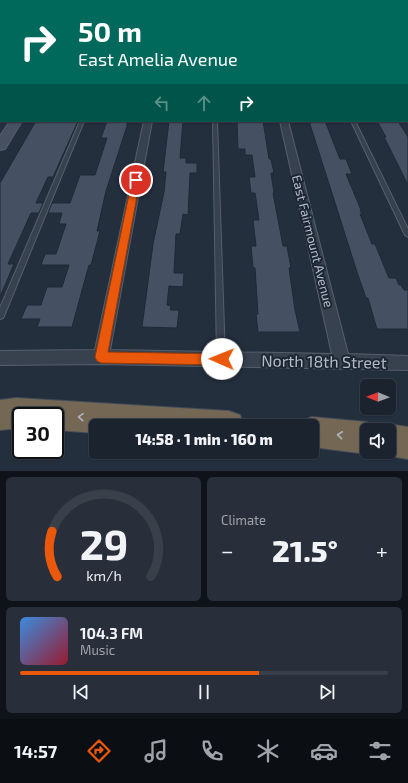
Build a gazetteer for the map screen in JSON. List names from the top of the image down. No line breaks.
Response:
{"streets":{"street":["East Fairmount Avenue","North 18th Street"]},"crossings":[["East Fairmount Avenue","North 18th Street"]],"north":"left","page":{"turn":["50 m","East Amelia Avenue"],"limit":"30","trip":"14:58 · 1 min · 160 m","tile":"Climate","heat":["−","21.5°","+"],"song":["104.3 FM","Music"],"tabs":"14:57","gauge":["29","km/h"]}}
